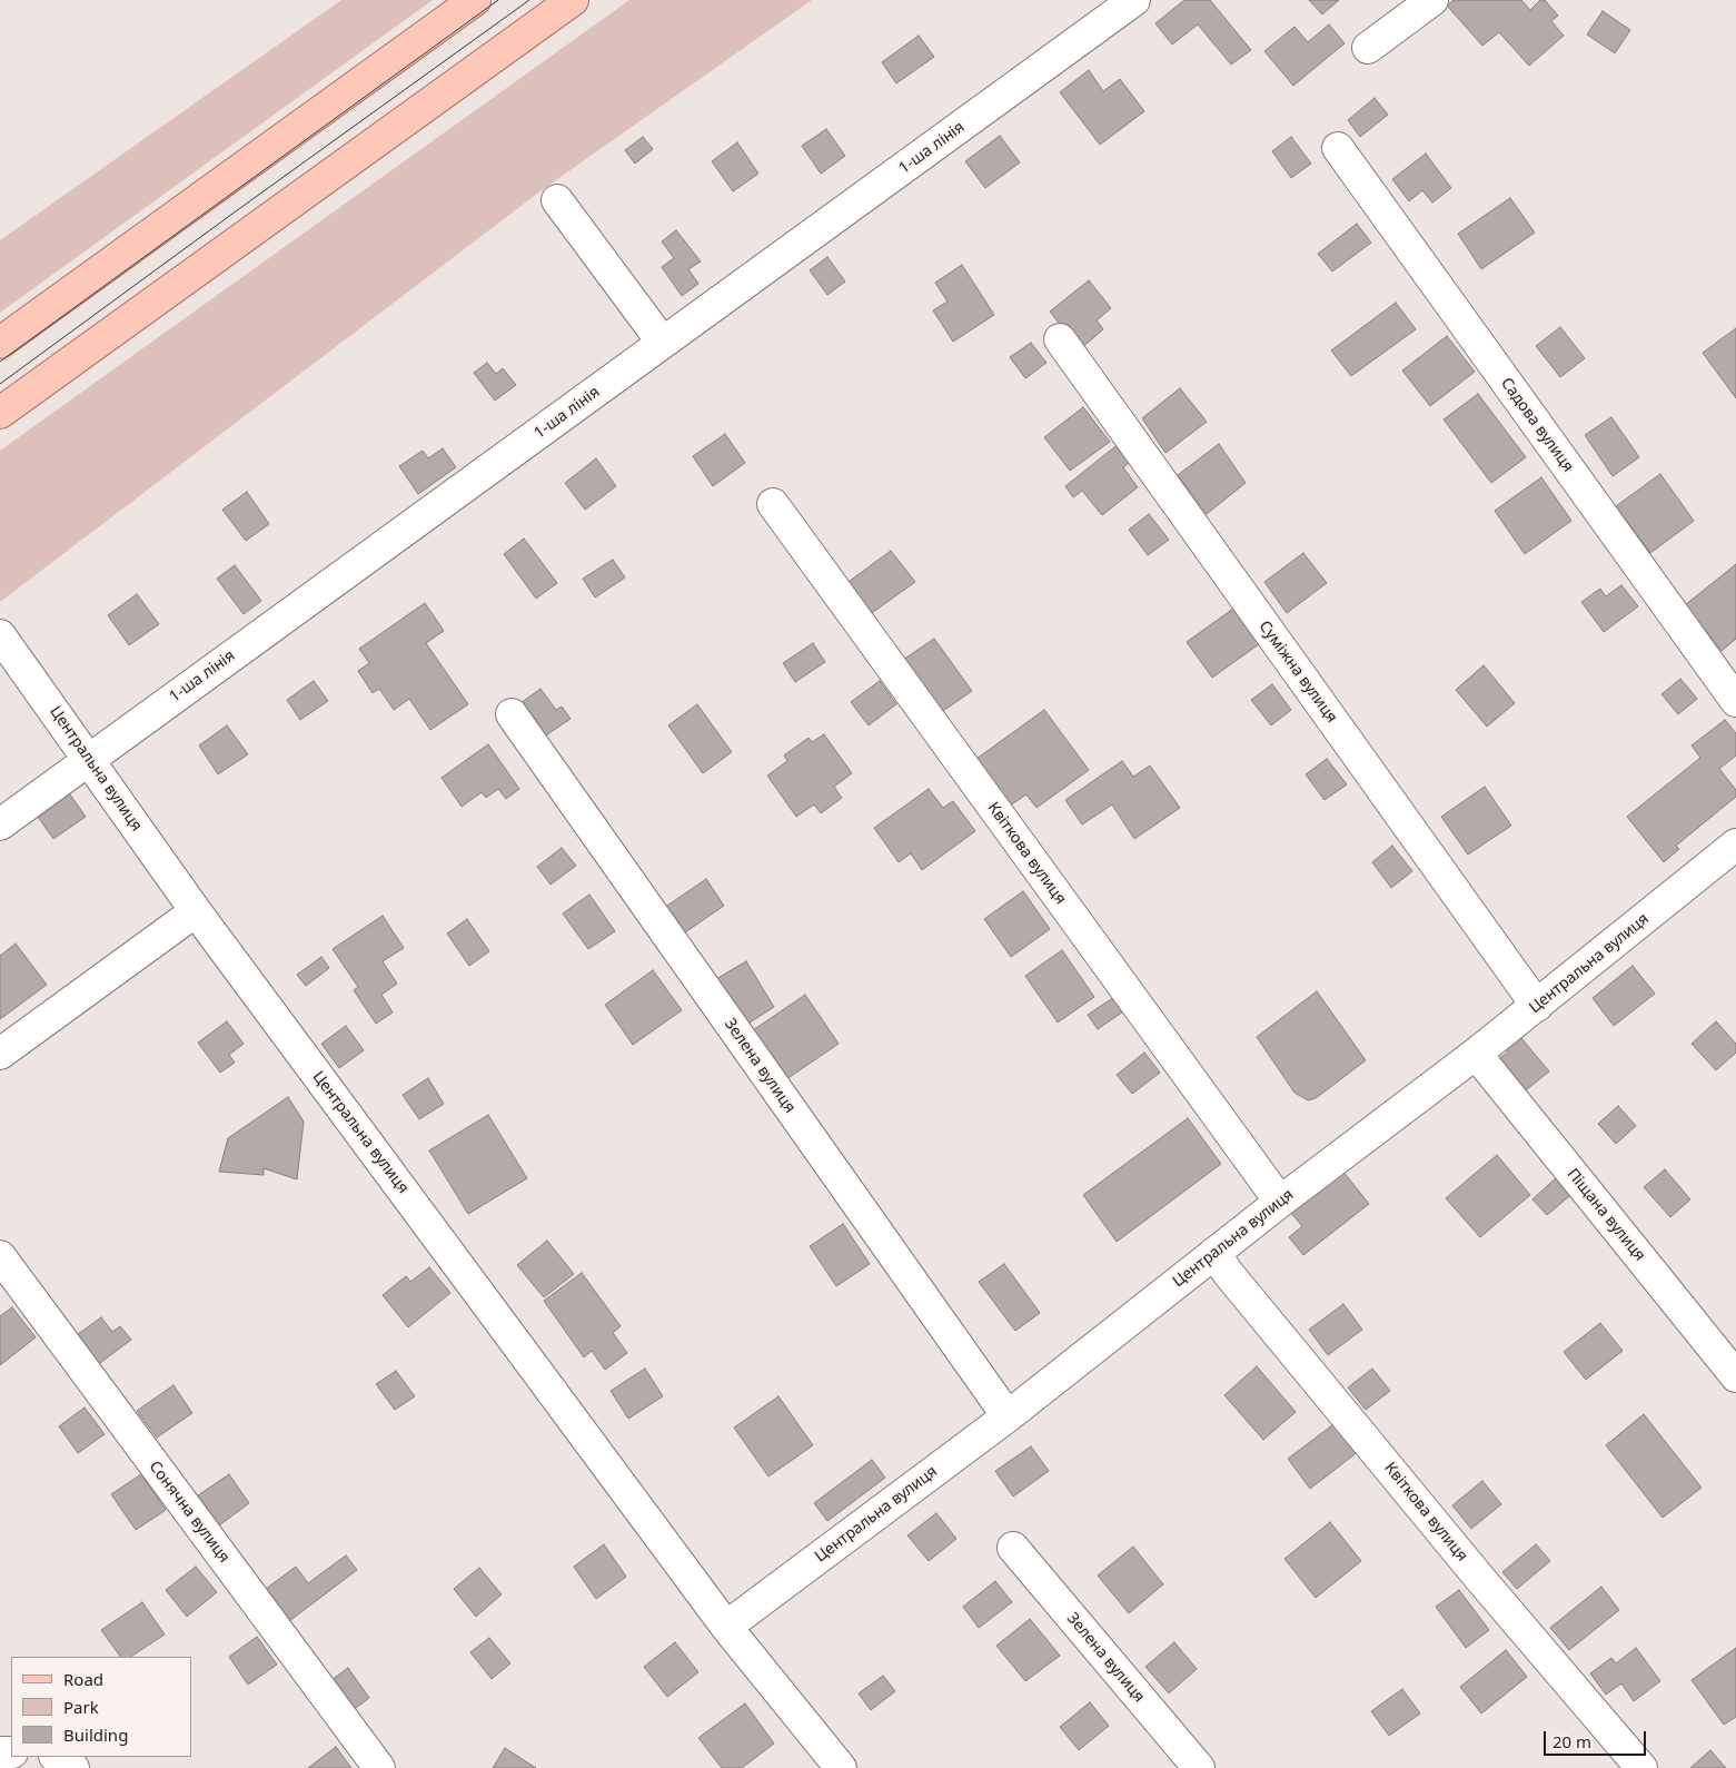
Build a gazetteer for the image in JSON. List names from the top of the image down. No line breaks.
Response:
{"streets":{"street":["1-ша лінія","Садова вулиця","Суміжна вулиця","Центральна вулиця","Квіткова вулиця","Зелена вулиця","Піщана вулиця","Сонячна вулиця"]},"crossings":[["1-ша лінія","Центральна вулиця"],["Суміжна вулиця","Центральна вулиця"],["Центральна вулиця","Квіткова вулиця"],["Центральна вулиця","Зелена вулиця"],["Центральна вулиця","Піщана вулиця"]],"legend":["Road","Park","Building"],"scale_bar":"20 m"}
